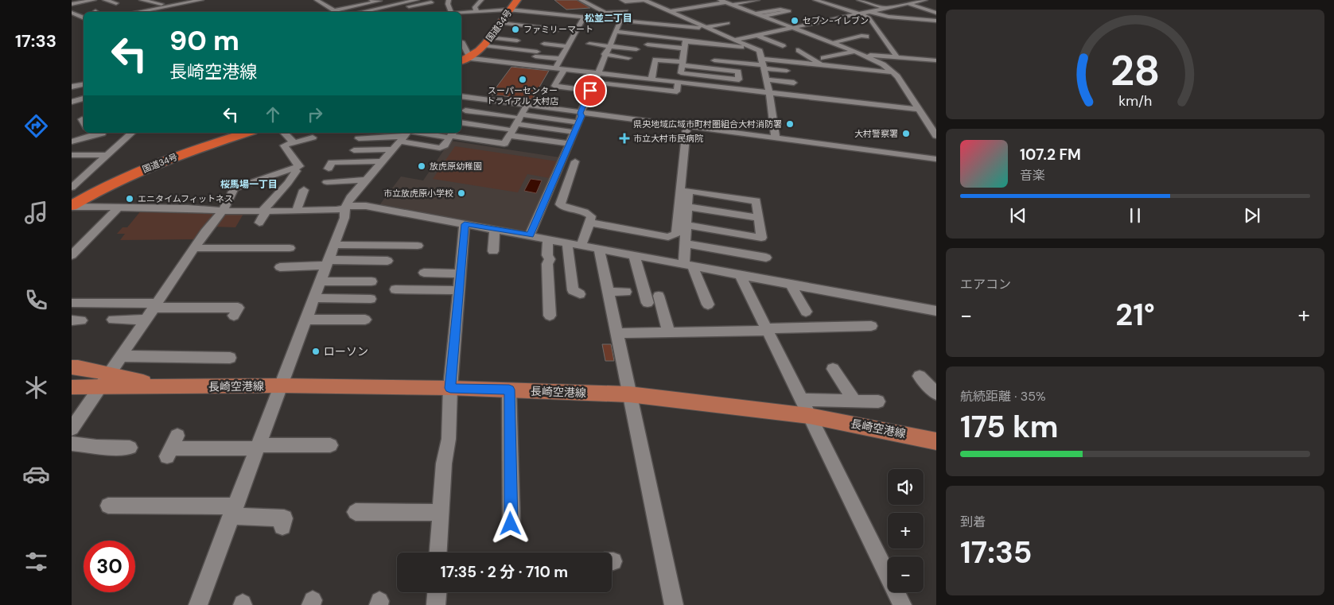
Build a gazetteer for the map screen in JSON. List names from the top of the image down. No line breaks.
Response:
{"streets":{"highway":["国道34号"],"main road":["長崎空港線"]},"districts":["松並二丁目","桜馬場一丁目"],"places":{"other":["セブン-イレブン","ファミリーマート","スーパーセンター トライアル 大村店","県央地域広域市町村圏組合大村消防署","大村警察署","放虎原幼稚園","市立放虎原小学校","エニタイムフィットネス","ローソン"],"health":["市立大村市民病院"]},"page":{"tabs":"17:33","turn":["90 m","長崎空港線"],"song":["107.2 FM","音楽"],"tile":["エアコン",["航続距離 · 35%","175 km"],["到着","17:35"]],"heat":["−","21°","+"],"map_buttons":["+","−"],"limit":"30","trip":"17:35 · 2 分 · 710 m","gauge":["28","km/h"]}}
